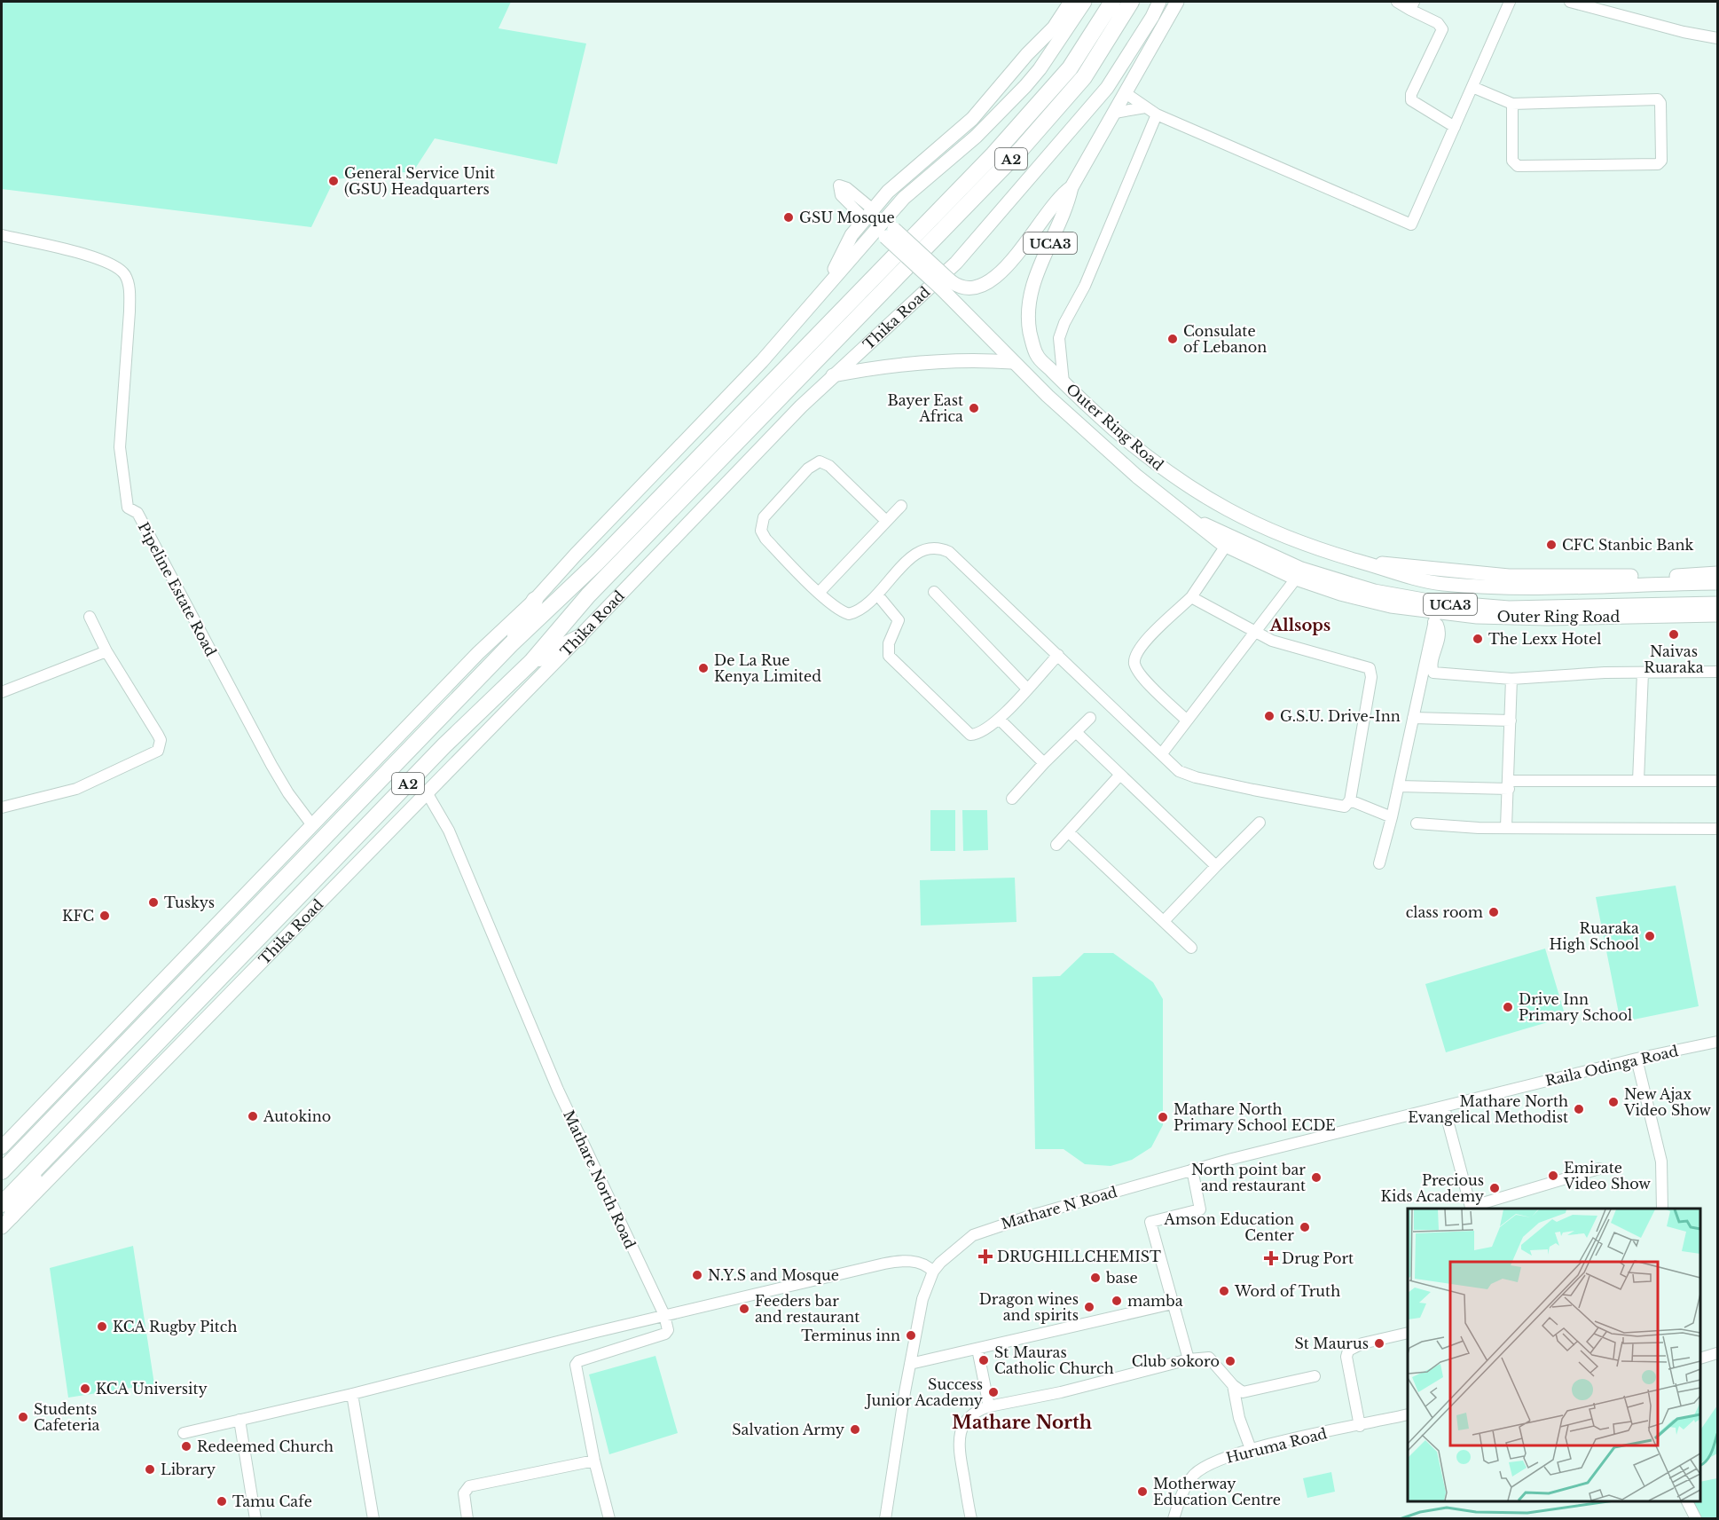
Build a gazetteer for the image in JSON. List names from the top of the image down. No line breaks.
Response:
{"streets":{"highway":["A2","Thika Road"],"main road":["UCA3","Outer Ring Road"],"street":["Pipeline Estate Road","Raila Odinga Road","Mathare North Road","Mathare N Road","Huruma Road"]},"crossings":[["Thika Road","Mathare North Road"],["Raila Odinga Road","Mathare N Road"]],"districts":["Allsops","Mathare North"],"places":{"other":["General Service Unit (GSU) Headquarters","GSU Mosque","Consulate of Lebanon","Bayer East Africa","CFC Stanbic Bank","Naivas Ruaraka","The Lexx Hotel","De La Rue Kenya Limited","G.S.U. Drive-Inn","Tuskys","class room","KFC","Ruaraka High School","Drive Inn Primary School","New Ajax Video Show","Mathare North Evangelical Methodist","Autokino","Mathare North Primary School ECDE","Emirate Video Show","North point bar and restaurant","Precious Kids Academy","Amson Education Center","N.Y.S and Mosque","base","Word of Truth","mamba","Dragon wines and spirits","Feeders bar and restaurant","KCA Rugby Pitch","Terminus inn","St Maurus","St Mauras Catholic Church","Club sokoro","KCA University","Success Junior Academy","Students Cafeteria","Salvation Army","Redeemed Church","Library","Motherway Education Centre","Tamu Cafe"],"health":["DRUGHILLCHEMIST","Drug Port"]}}
